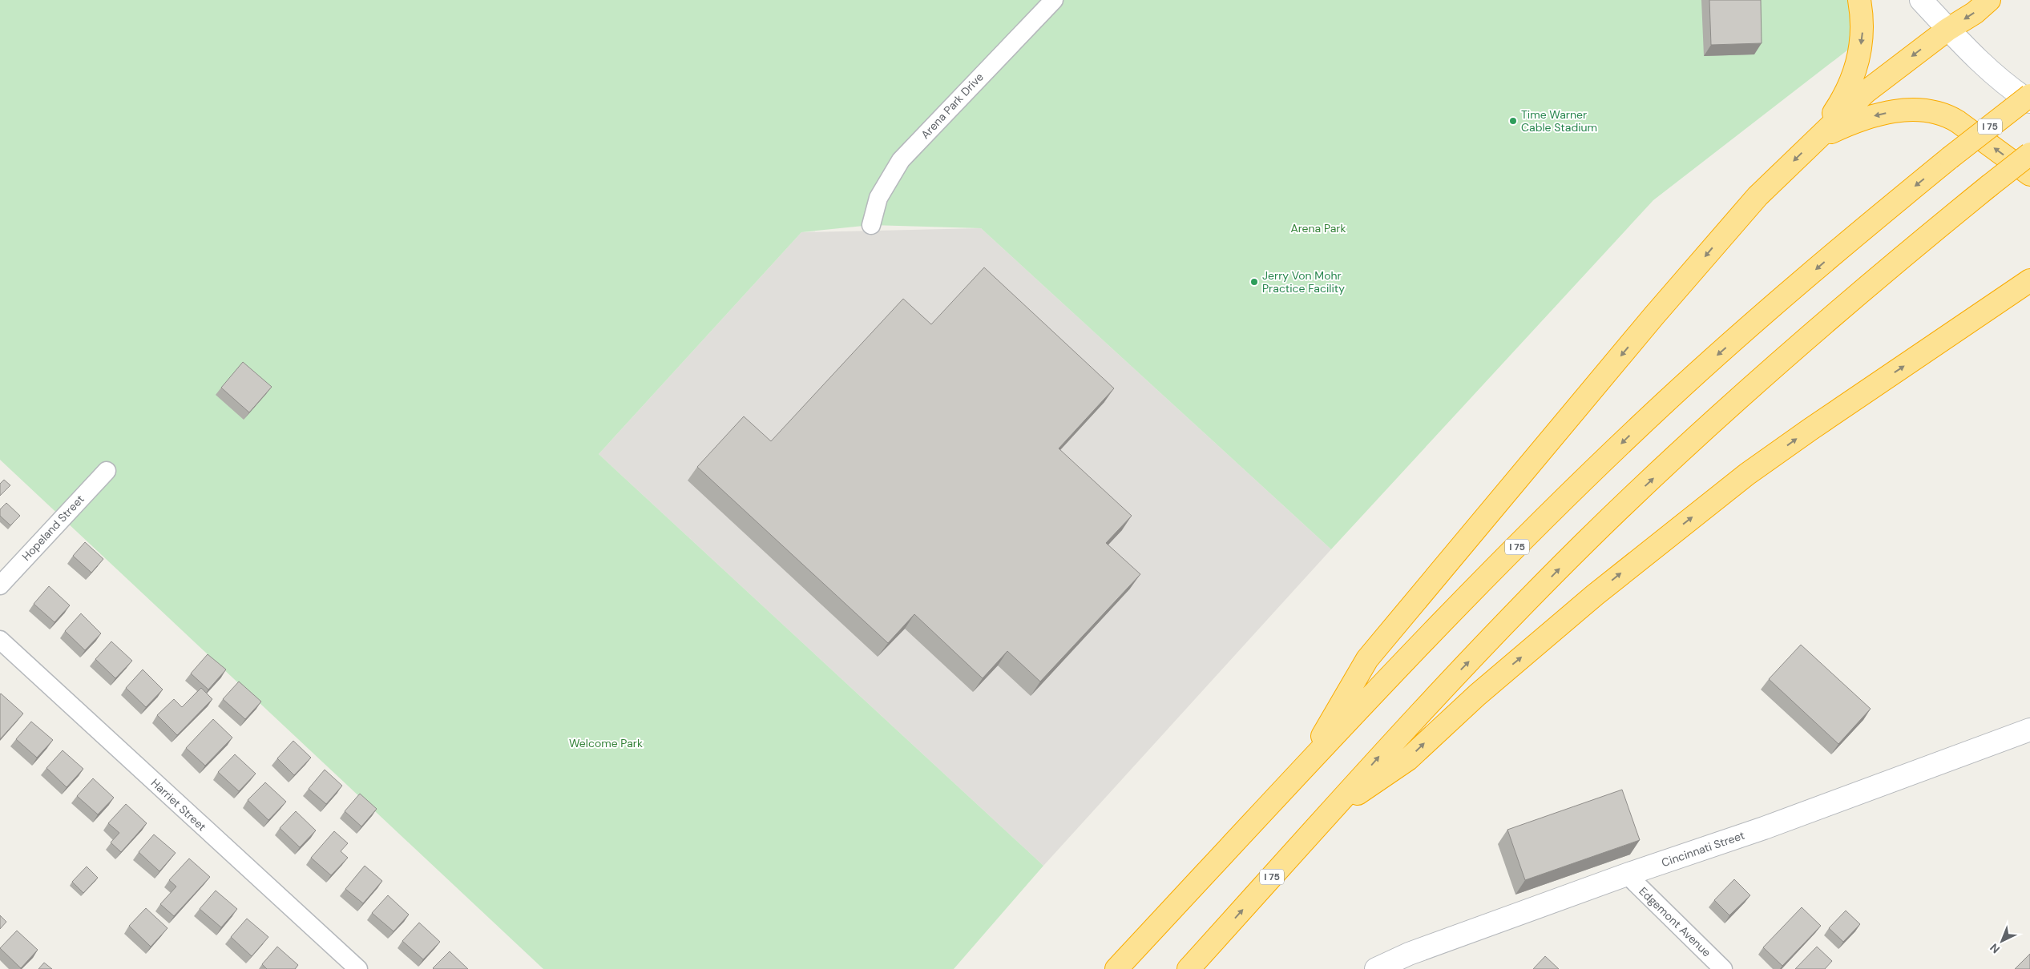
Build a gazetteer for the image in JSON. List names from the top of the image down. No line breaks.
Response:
{"streets":{"highway":["I 75"],"street":["Arena Park Drive","Hopeland Street","Harriet Street","Cincinnati Street","Edgemont Avenue"]},"crossings":[["Cincinnati Street","Edgemont Avenue"]],"parks":["Arena Park","Welcome Park"],"places":["Time Warner Cable Stadium","Jerry Von Mohr Practice Facility"],"north":"bottom left"}
